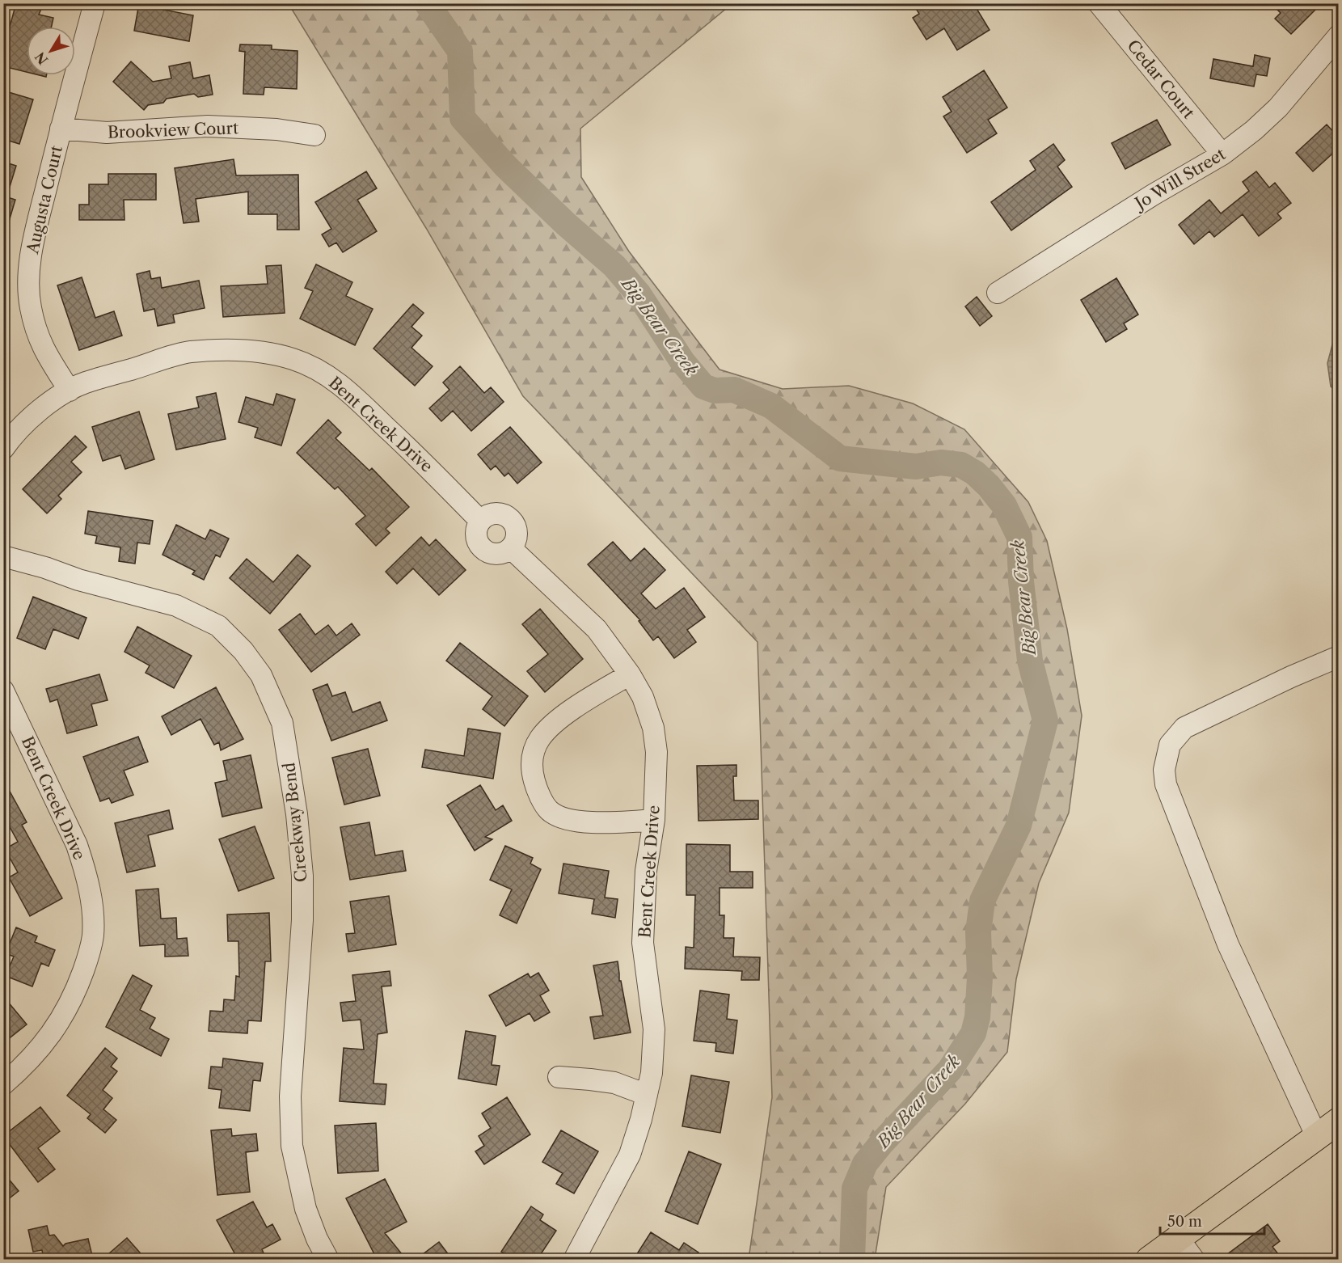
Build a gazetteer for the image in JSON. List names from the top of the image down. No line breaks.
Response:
{"streets":{"street":["Cedar Court","Brookview Court","Jo Will Street","Augusta Court","Bent Creek Drive","Creekway Bend"]},"crossings":[["Cedar Court","Jo Will Street"],["Brookview Court","Augusta Court"],["Augusta Court","Bent Creek Drive"]],"water":["Big Bear Creek"],"scale_bar":"50 m","north":"bottom left"}
